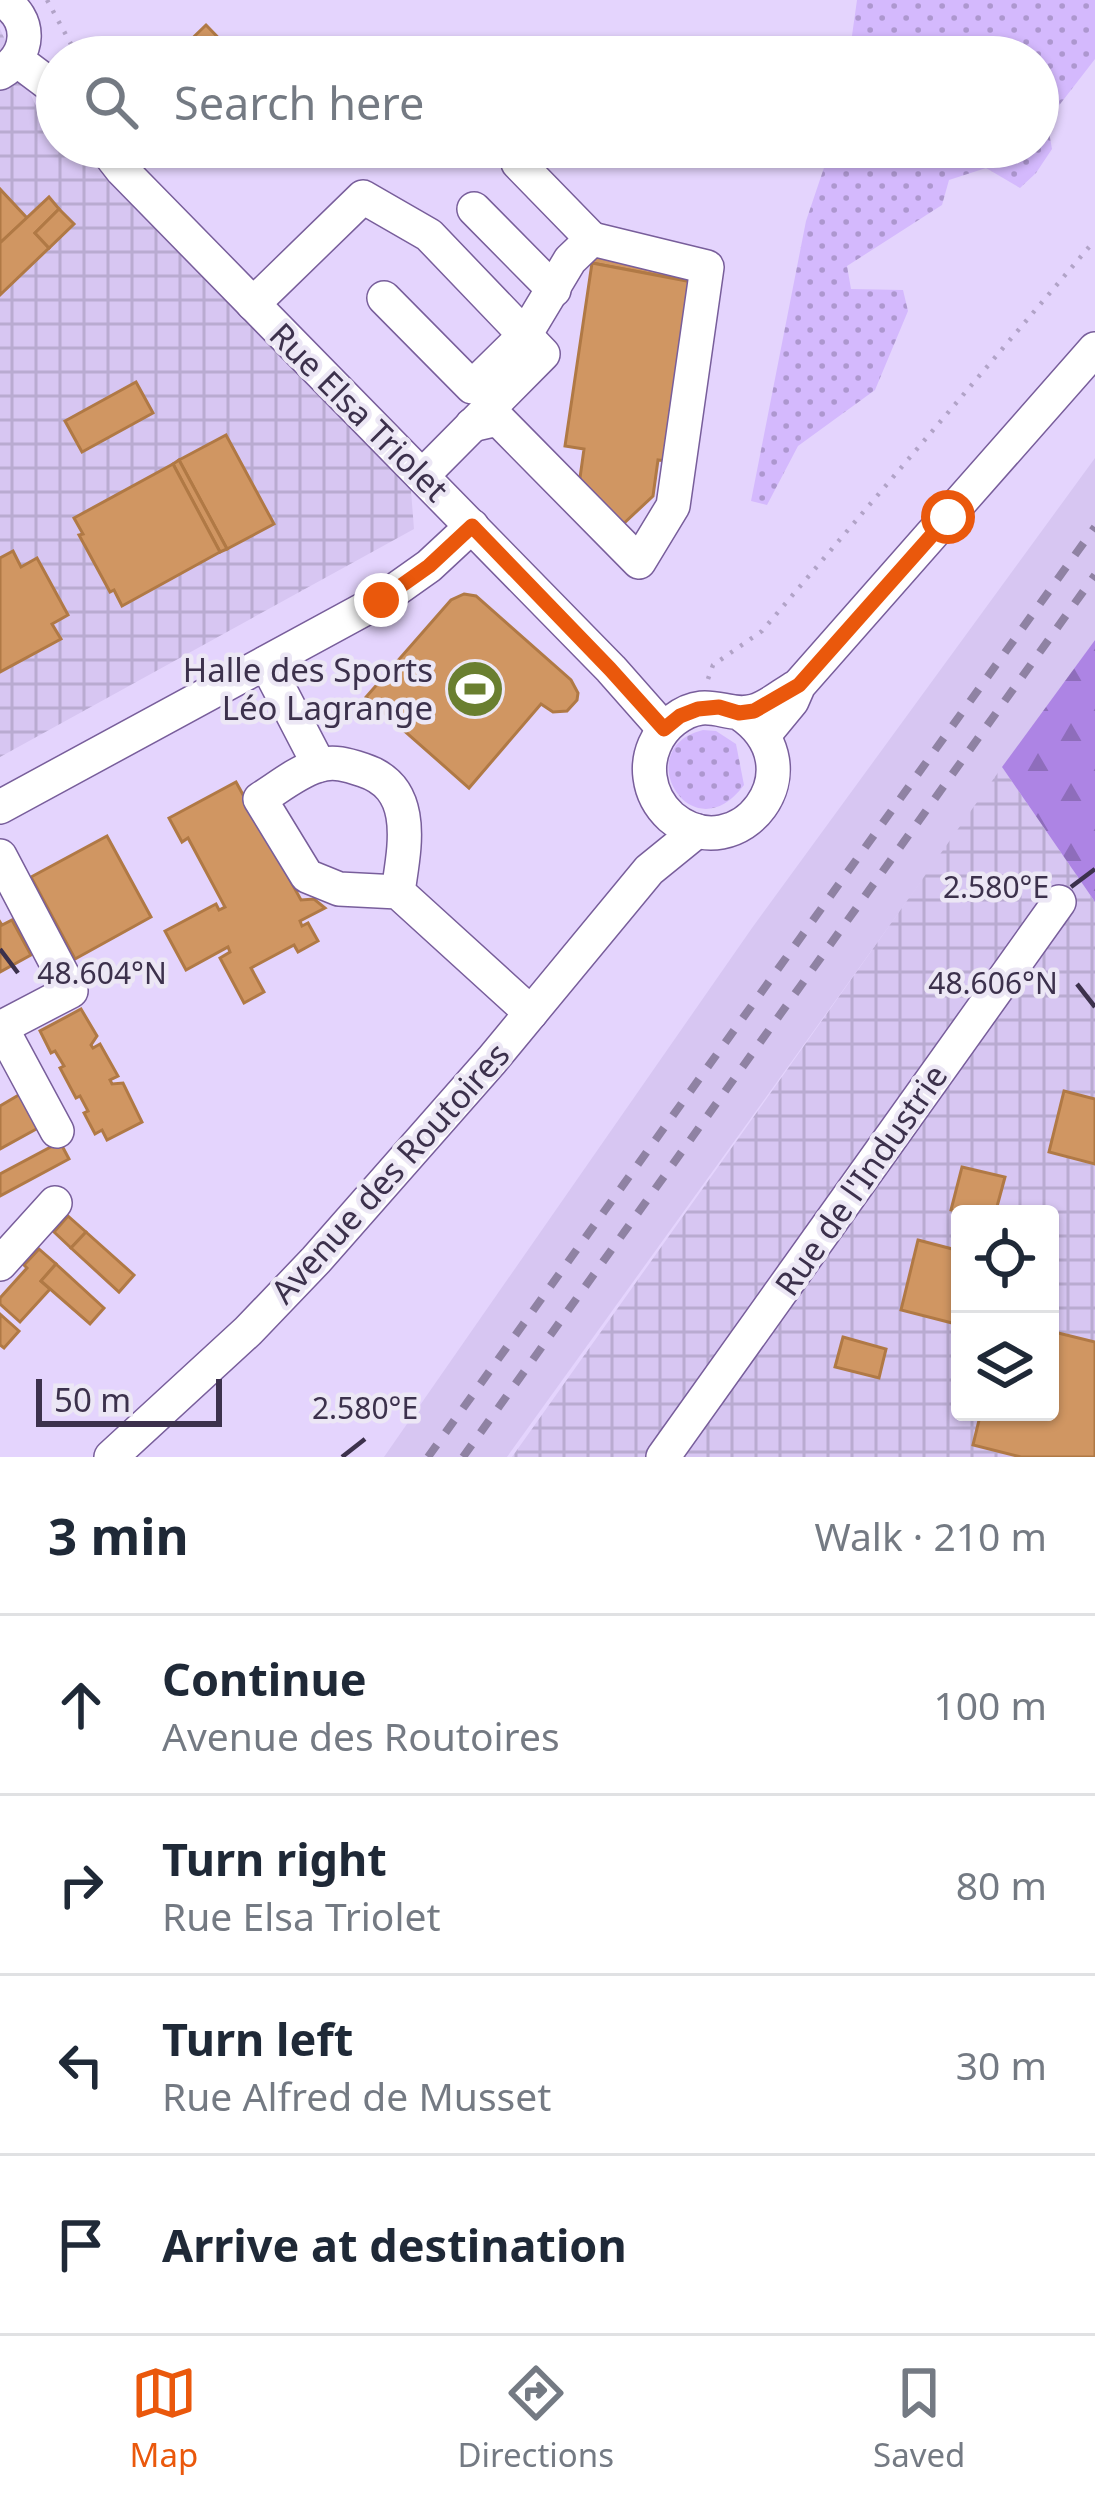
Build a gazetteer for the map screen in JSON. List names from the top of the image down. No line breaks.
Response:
{"streets":{"street":["Rue Elsa Triolet","Avenue des Routoires","Rue de l'Industrie"]},"crossings":[["Rue Elsa Triolet","Avenue des Routoires"]],"places":{"sports":["Halle des Sports Léo Lagrange"]},"scale_bar":"50 m","page":{"search":"Search here","scale":"50 m","heading":["3 min","Walk · 210 m"],"list":[["Continue","Avenue des Routoires","100 m"],["Turn right","Rue Elsa Triolet","80 m"],["Turn left","Rue Alfred de Musset","30 m"],"Arrive at destination"],"nav":["Map","Directions","Saved"]},"coordinates":["2.580°E","48.604°N","48.606°N"]}
